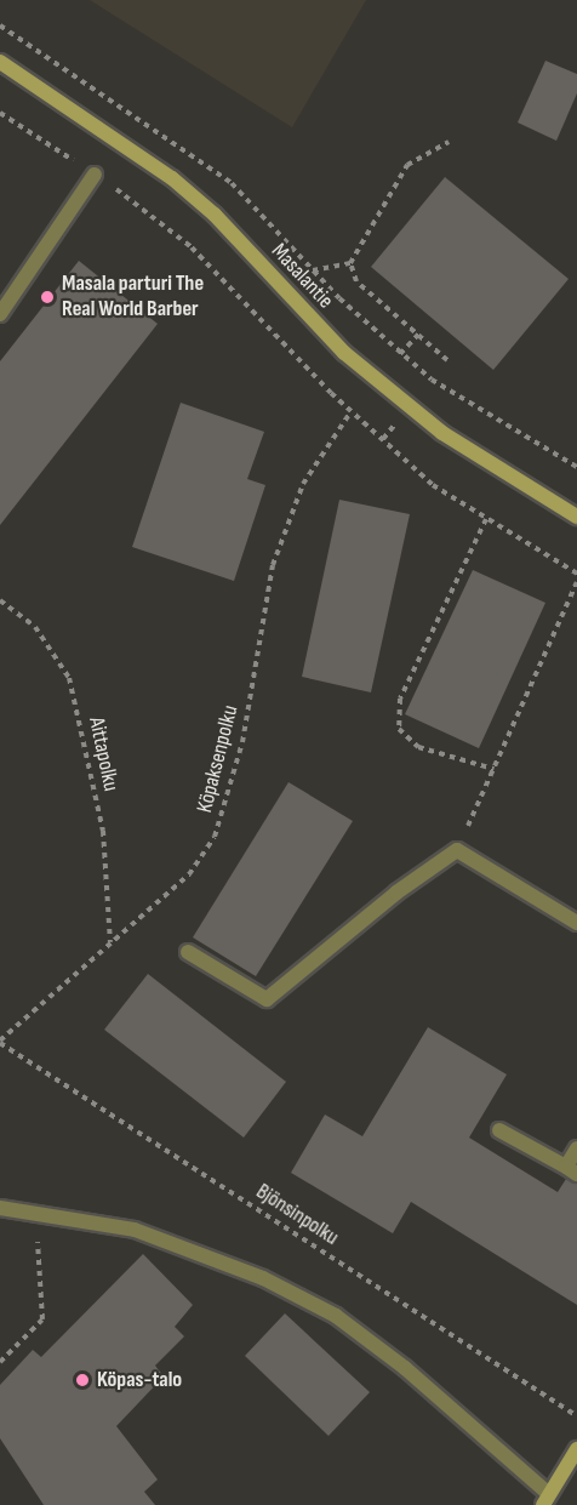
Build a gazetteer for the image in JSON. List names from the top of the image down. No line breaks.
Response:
{"streets":{"street":["Masalantie"],"path":["Aittapolku","Köpaksenpolku","Bjönsinpolku"]},"crossings":[["Aittapolku","Köpaksenpolku"],["Köpaksenpolku","Bjönsinpolku"]],"places":["Masala parturi The Real World Barber","Köpas-talo"]}
